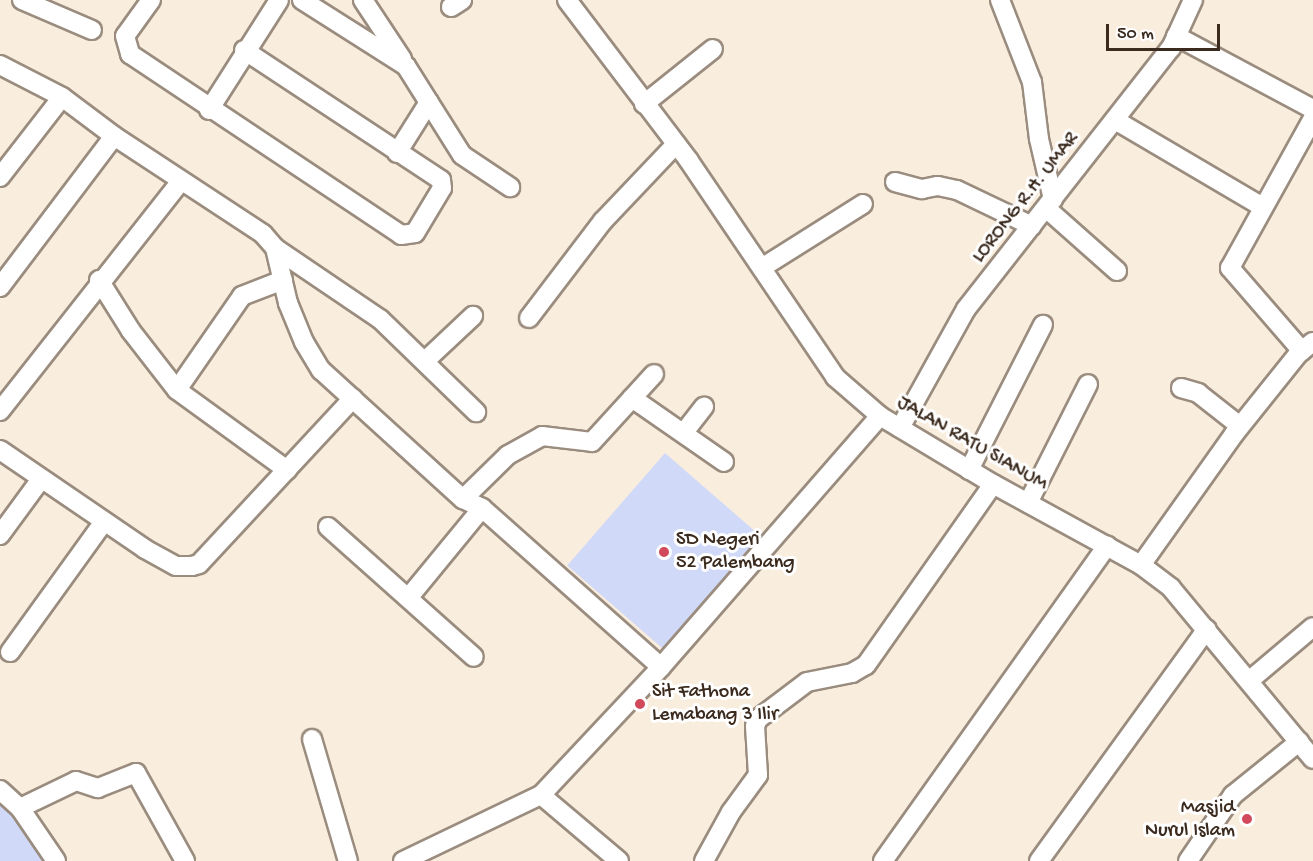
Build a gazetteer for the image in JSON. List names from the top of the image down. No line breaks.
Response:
{"streets":{"street":["LORONG R.H. UMAR","JALAN RATU SIANUM"]},"crossings":[["LORONG R.H. UMAR","JALAN RATU SIANUM"]],"places":["SD Negeri 52 Palembang","Sit Fathona Lemabang 3 Ilir","Masjid Nurul Islam"],"scale_bar":"50 m"}
